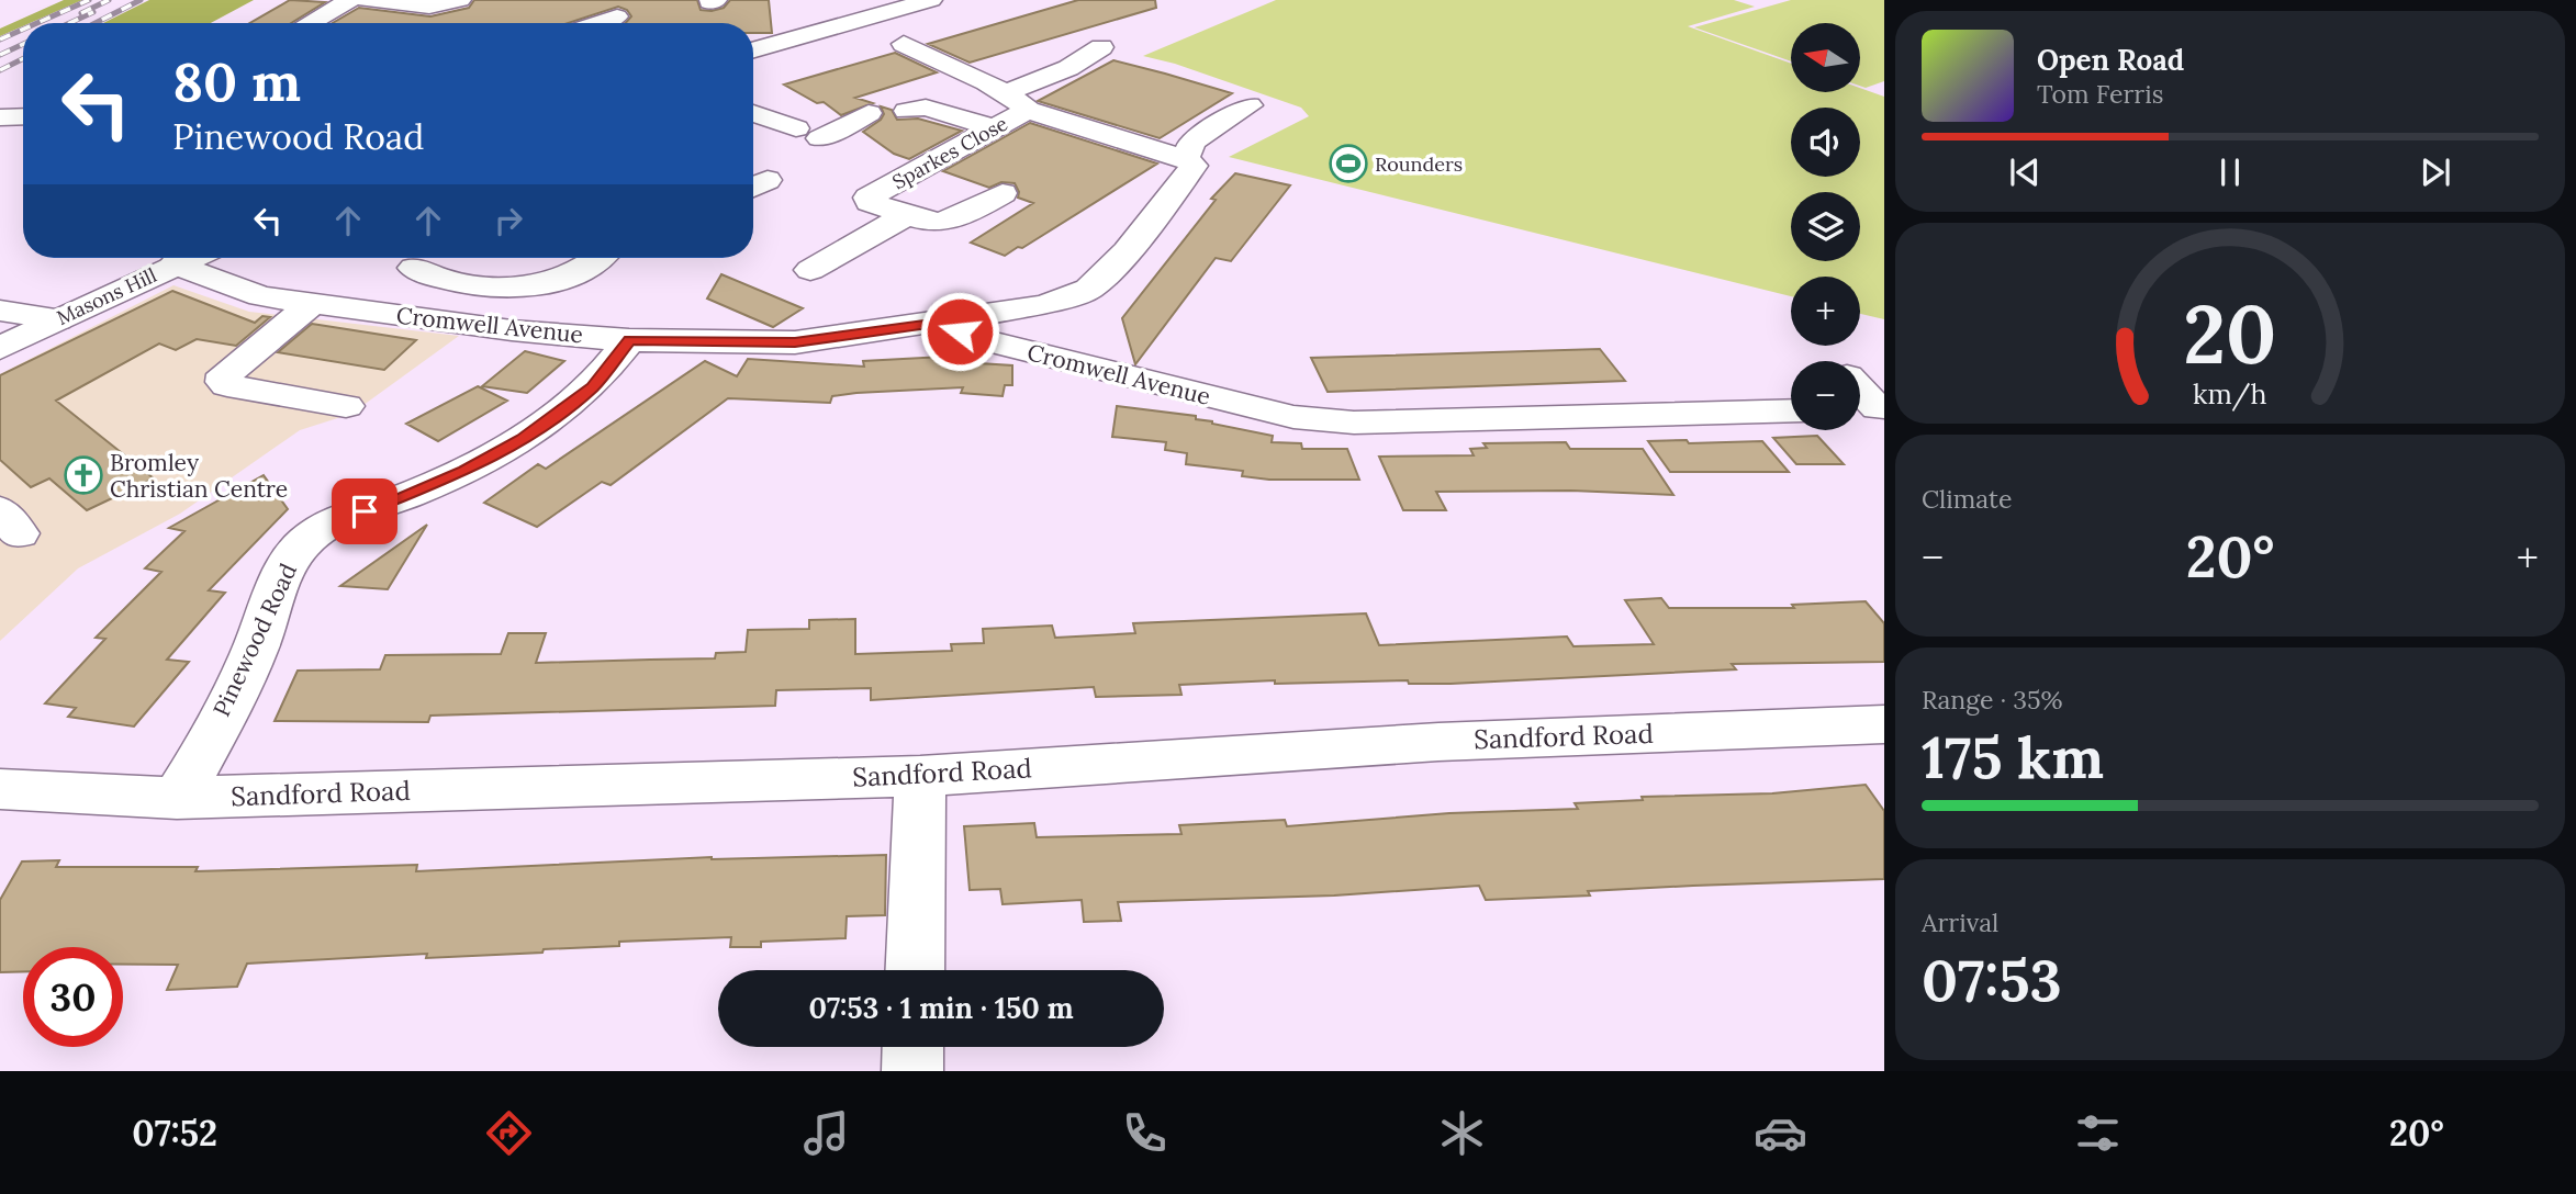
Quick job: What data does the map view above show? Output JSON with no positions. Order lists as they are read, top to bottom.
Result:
{
  "streets": {
    "street": [
      "Sparkes Close",
      "Masons Hill",
      "Cromwell Avenue",
      "Pinewood Road",
      "Sandford Road"
    ]
  },
  "crossings": [
    ["Masons Hill", "Cromwell Avenue"],
    ["Cromwell Avenue", "Pinewood Road"],
    ["Pinewood Road", "Sandford Road"]
  ],
  "places": {
    "sports": ["Rounders"],
    "church": ["Bromley Christian Centre"]
  },
  "north": "left",
  "page": {
    "map_buttons": ["+", "−"],
    "turn": ["80 m", "Pinewood Road"],
    "song": ["Open Road", "Tom Ferris"],
    "tile": [
      "Climate",
      ["Range · 35%", "175 km"],
      ["Arrival", "07:53"]
    ],
    "heat": ["−", "20°", "+"],
    "limit": "30",
    "trip": "07:53 · 1 min · 150 m",
    "tabs": ["07:52", "20°"],
    "gauge": ["20", "km/h"]
  }
}
